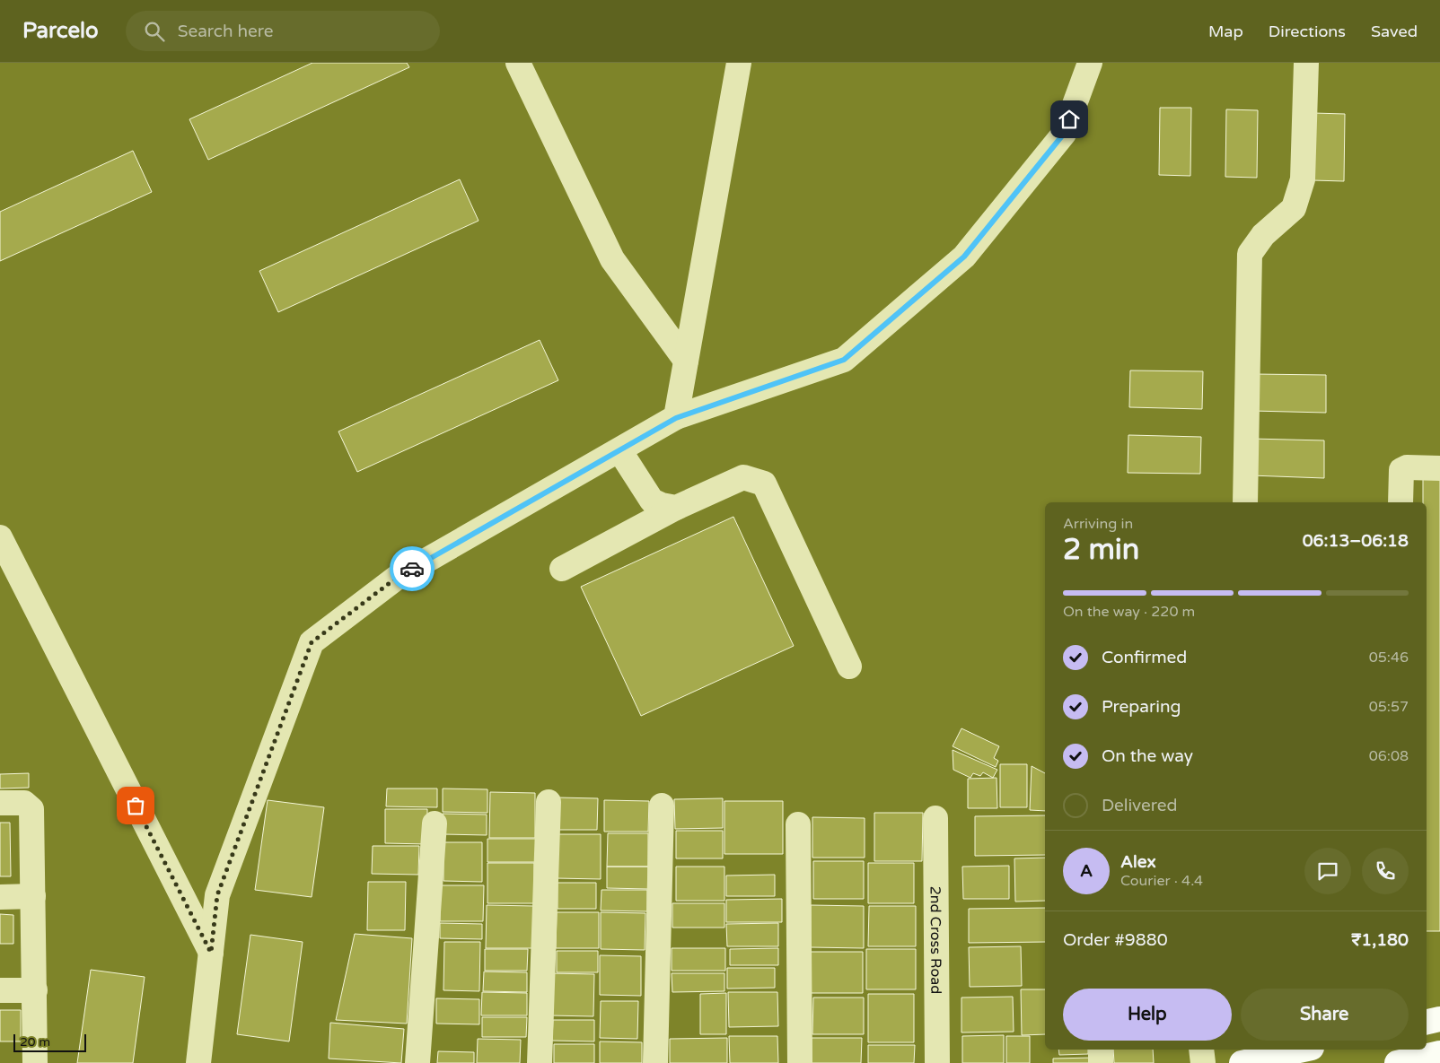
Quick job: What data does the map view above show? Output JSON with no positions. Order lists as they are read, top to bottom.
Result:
{
  "streets": {
    "street": ["2nd Cross Road"]
  },
  "scale_bar": "20 m",
  "page": {
    "header": "Parcelo",
    "search": "Search here",
    "nav": ["Map", "Directions", "Saved"],
    "heading": ["2 min", "Arriving in", "06:13–06:18"],
    "panel": [
      "Alex",
      "Courier · 4.4",
      "Order #9880",
      "₹1,180"
    ],
    "bar": "On the way · 220 m",
    "list": [
      ["Confirmed", "05:46"],
      ["Preparing", "05:57"],
      ["On the way", "06:08"],
      "Delivered"
    ],
    "round": "A",
    "buttons": ["Help", "Share"],
    "scale": "20 m"
  }
}
